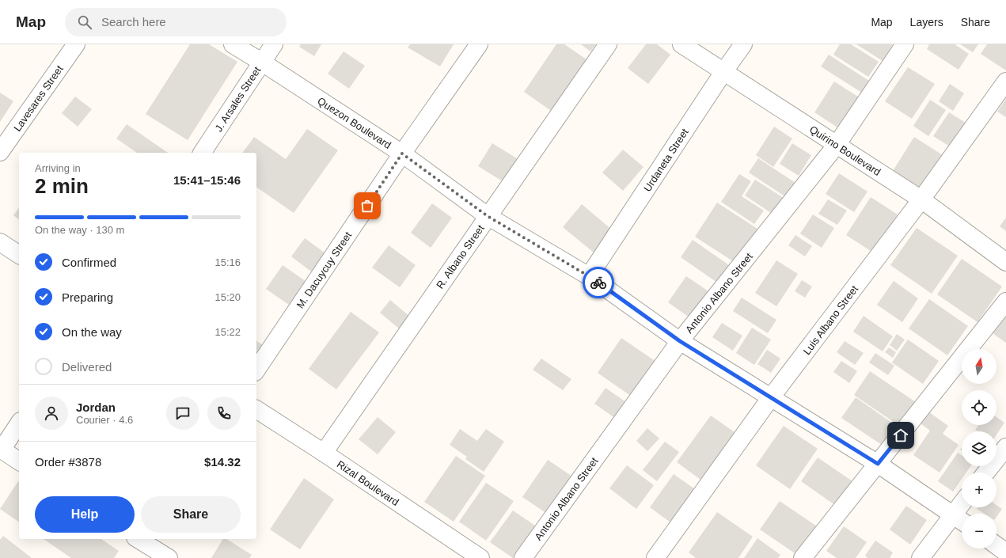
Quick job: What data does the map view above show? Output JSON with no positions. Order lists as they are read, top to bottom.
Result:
{
  "streets": {
    "street": [
      "Lavesares Street",
      "J. Arsales Street",
      "Quezon Boulevard",
      "Quirino Boulevard",
      "Urdaneta Street",
      "R. Albano Street",
      "M. Dacuycuy Street",
      "Antonio Albano Street",
      "Luis Albano Street",
      "Rizal Boulevard"
    ]
  },
  "crossings": [
    ["J. Arsales Street", "Quezon Boulevard"],
    ["Quezon Boulevard", "Urdaneta Street"],
    ["Quezon Boulevard", "R. Albano Street"],
    ["Quezon Boulevard", "M. Dacuycuy Street"],
    ["Quezon Boulevard", "Antonio Albano Street"],
    ["Quezon Boulevard", "Luis Albano Street"],
    ["Quirino Boulevard", "Urdaneta Street"],
    ["Quirino Boulevard", "Antonio Albano Street"],
    ["Quirino Boulevard", "Luis Albano Street"],
    ["R. Albano Street", "Rizal Boulevard"]
  ],
  "north": "top",
  "page": {
    "header": "Map",
    "search": "Search here",
    "nav": ["Map", "Layers", "Share"],
    "heading": ["2 min", "Arriving in", "15:41–15:46"],
    "panel": [
      "Jordan",
      "Courier · 4.6",
      "Order #3878",
      "$14.32"
    ],
    "bar": "On the way · 130 m",
    "list": [
      ["Confirmed", "15:16"],
      ["Preparing", "15:20"],
      ["On the way", "15:22"],
      "Delivered"
    ],
    "map_buttons": ["+", "−"],
    "buttons": ["Help", "Share"]
  }
}
